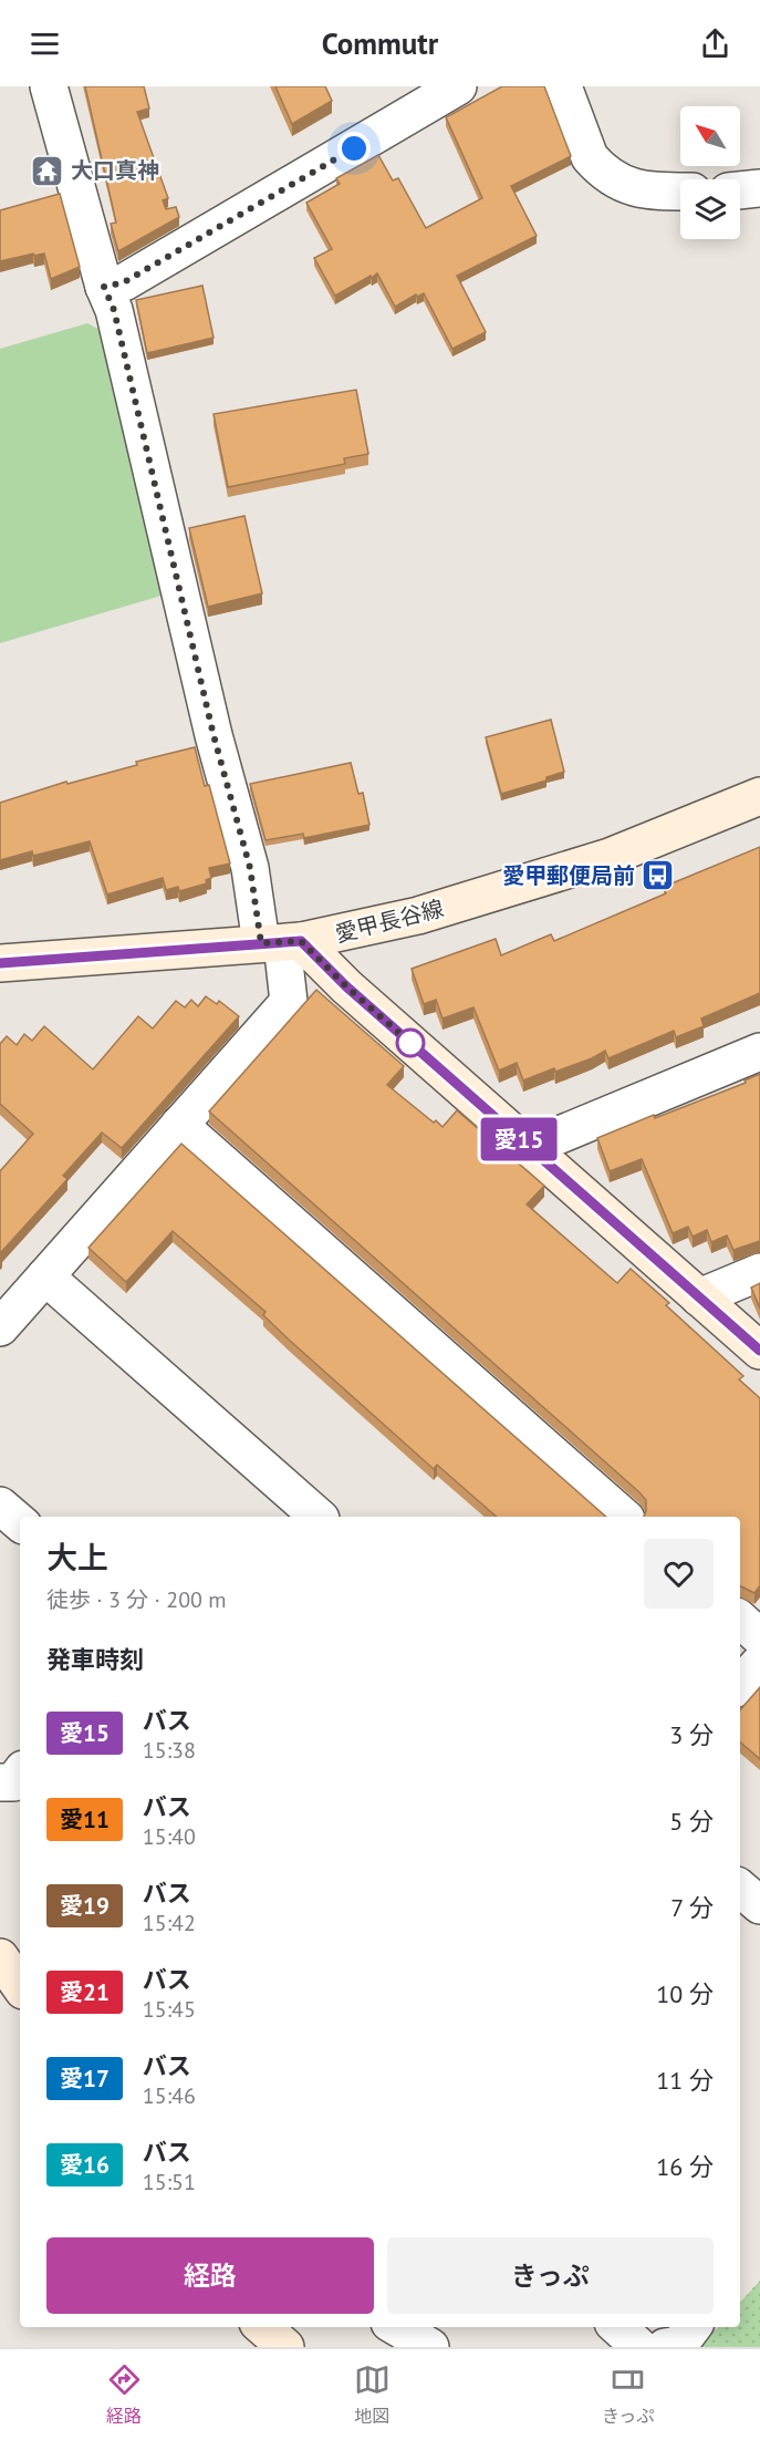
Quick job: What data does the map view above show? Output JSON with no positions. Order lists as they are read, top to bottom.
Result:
{
  "streets": {
    "street": ["愛甲長谷線"]
  },
  "places": {
    "temple": ["大口真神"],
    "bus stop": ["愛甲郵便局前"]
  },
  "lines": ["bus line 愛15"],
  "north": "top left",
  "page": {
    "header": "Commutr",
    "on_map": "愛15",
    "heading": [
      ["大上", "徒歩 · 3 分 · 200 m"],
      "発車時刻"
    ],
    "list": [
      {
        "mark": "愛15",
        "name": "バス",
        "note": "15:38",
        "value": "3 分"
      },
      {
        "mark": "愛11",
        "name": "バス",
        "note": "15:40",
        "value": "5 分"
      },
      {
        "mark": "愛19",
        "name": "バス",
        "note": "15:42",
        "value": "7 分"
      },
      {
        "mark": "愛21",
        "name": "バス",
        "note": "15:45",
        "value": "10 分"
      },
      {
        "mark": "愛17",
        "name": "バス",
        "note": "15:46",
        "value": "11 分"
      },
      {
        "mark": "愛16",
        "name": "バス",
        "note": "15:51",
        "value": "16 分"
      }
    ],
    "buttons": ["経路", "きっぷ"],
    "tabs": ["経路", "地図", "きっぷ"]
  }
}
